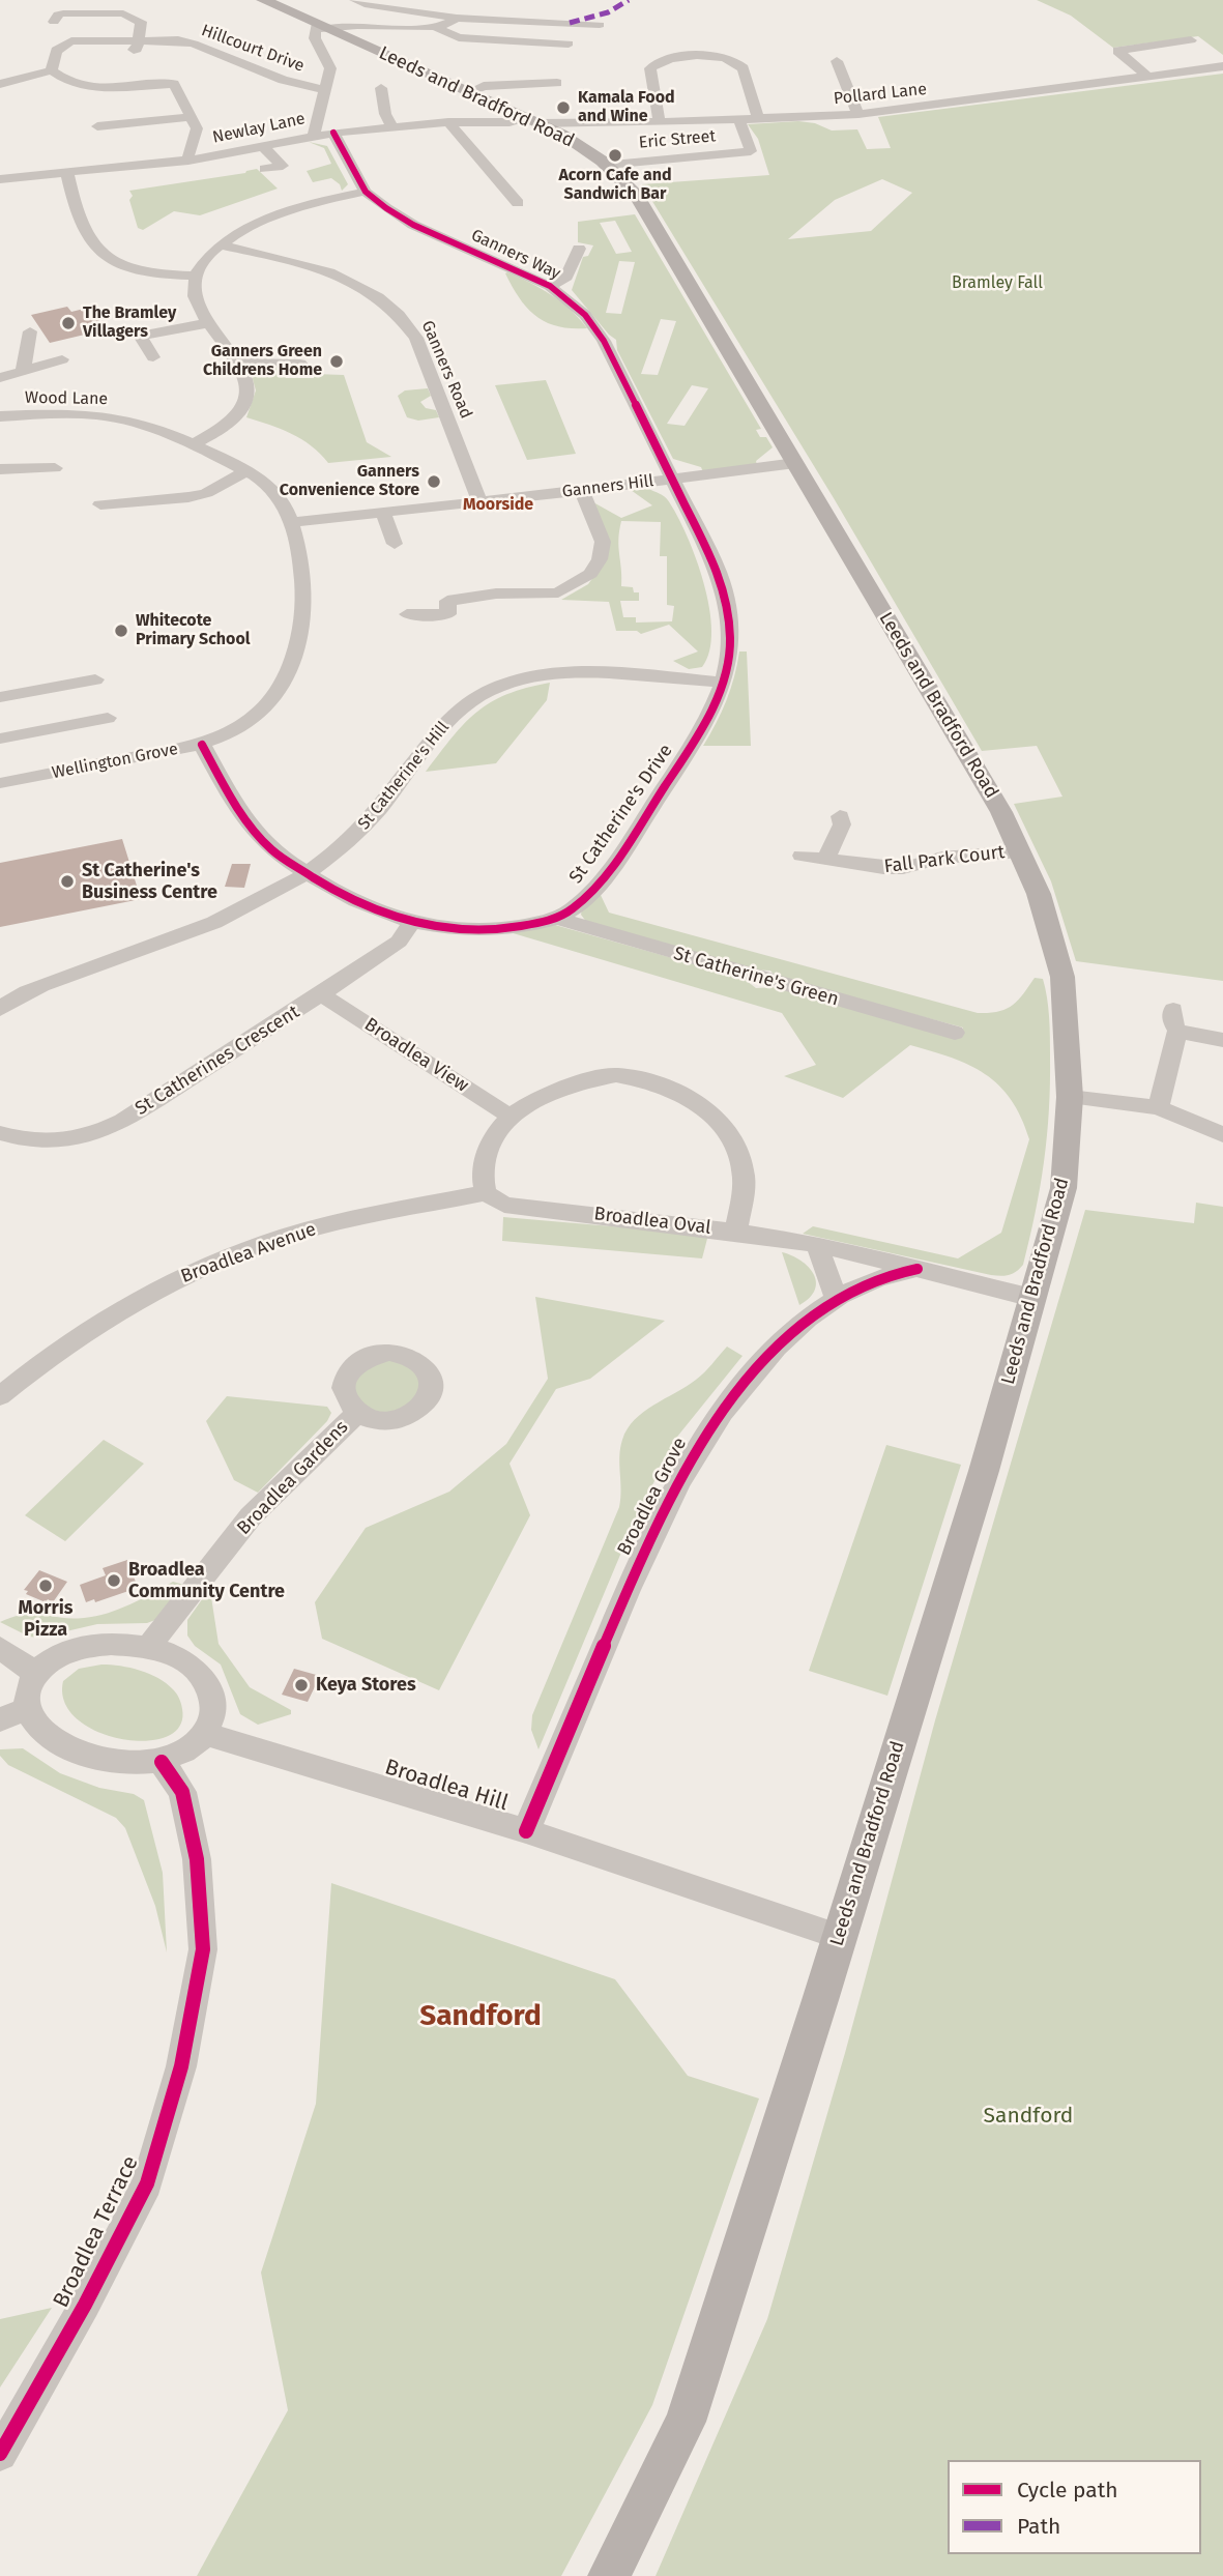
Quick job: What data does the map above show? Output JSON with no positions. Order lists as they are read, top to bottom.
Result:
{
  "streets": {
    "main road": ["Leeds and Bradford Road"],
    "street": [
      "Hillcourt Drive",
      "Pollard Lane",
      "Newlay Lane",
      "Eric Street",
      "Ganners Way",
      "Ganners Road",
      "Wood Lane",
      "Ganners Hill",
      "Wellington Grove",
      "St Catherine's Hill",
      "St Catherine's Drive",
      "Fall Park Court",
      "St Catherine's Green",
      "Broadlea View",
      "St Catherines Crescent",
      "Broadlea Oval",
      "Broadlea Avenue",
      "Broadlea Gardens",
      "Broadlea Grove",
      "Broadlea Hill",
      "Broadlea Terrace"
    ]
  },
  "crossings": [
    ["Pollard Lane", "Leeds and Bradford Road"],
    ["Pollard Lane", "Newlay Lane"],
    ["Pollard Lane", "Eric Street"],
    ["Leeds and Bradford Road", "Newlay Lane"],
    ["Leeds and Bradford Road", "Eric Street"],
    ["Leeds and Bradford Road", "Ganners Hill"],
    ["Leeds and Bradford Road", "Fall Park Court"],
    ["Leeds and Bradford Road", "Broadlea Grove"],
    ["Leeds and Bradford Road", "Broadlea Hill"],
    ["Newlay Lane", "Ganners Way"],
    ["Ganners Way", "Ganners Hill"],
    ["Ganners Way", "St Catherine's Drive"],
    ["Ganners Road", "Ganners Hill"],
    ["Wood Lane", "Wellington Grove"],
    ["Ganners Hill", "Wellington Grove"],
    ["Ganners Hill", "St Catherine's Drive"],
    ["Wellington Grove", "St Catherine's Drive"],
    ["St Catherine's Hill", "St Catherine's Drive"],
    ["St Catherine's Drive", "St Catherine's Green"],
    ["St Catherine's Drive", "St Catherines Crescent"],
    ["Broadlea View", "St Catherines Crescent"],
    ["Broadlea View", "Broadlea Oval"],
    ["Broadlea Oval", "Broadlea Avenue"],
    ["Broadlea Oval", "Broadlea Grove"],
    ["Broadlea Gardens", "Broadlea Hill"],
    ["Broadlea Gardens", "Broadlea Terrace"],
    ["Broadlea Grove", "Broadlea Hill"],
    ["Broadlea Hill", "Broadlea Terrace"]
  ],
  "districts": ["Moorside", "Sandford"],
  "parks": ["Bramley Fall", "Sandford"],
  "places": [
    "Kamala Food and Wine",
    "Acorn Cafe and Sandwich Bar",
    "The Bramley Villagers",
    "Ganners Green Childrens Home",
    "Ganners Convenience Store",
    "Whitecote Primary School",
    "St Catherine's Business Centre",
    "Broadlea Community Centre",
    "Morris Pizza",
    "Keya Stores"
  ],
  "legend": ["Cycle path", "Path"]
}
